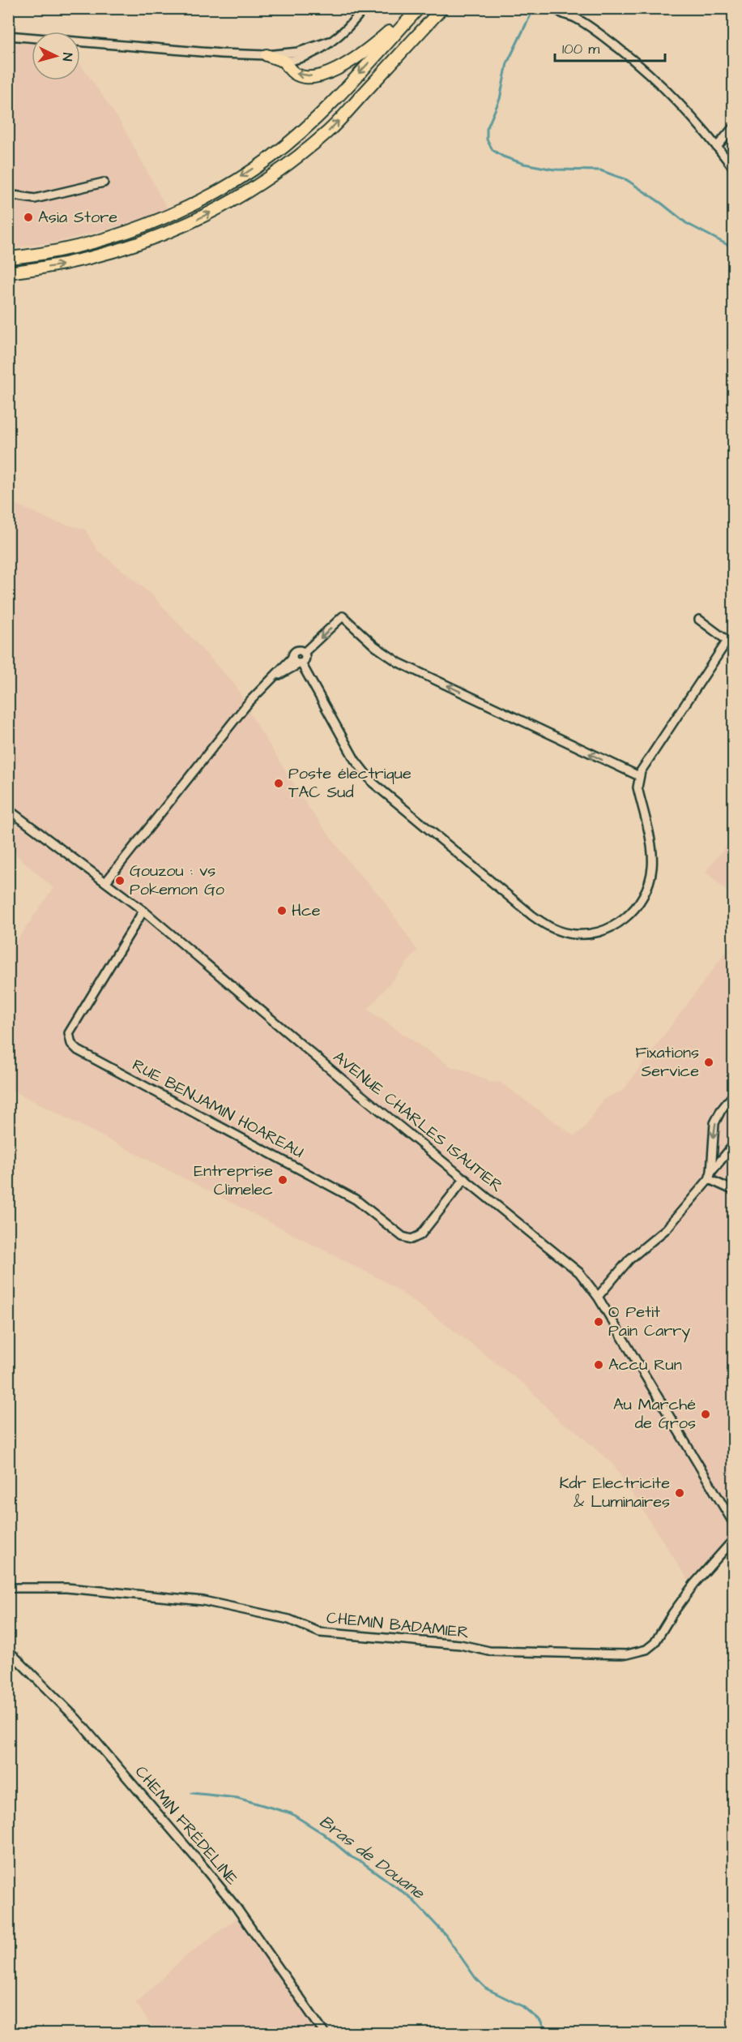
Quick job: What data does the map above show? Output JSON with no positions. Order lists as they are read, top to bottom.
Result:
{
  "streets": {
    "street": [
      "RUE BENJAMIN HOAREAU",
      "AVENUE CHARLES ISAUTIER",
      "CHEMIN BADAMIER",
      "CHEMIN FRÉDELINE"
    ]
  },
  "crossings": [
    ["RUE BENJAMIN HOAREAU", "AVENUE CHARLES ISAUTIER"]
  ],
  "water": ["Bras de Douane"],
  "places": [
    "Asia Store",
    "Poste électrique TAC Sud",
    "Gouzou : vs Pokemon Go",
    "Hce",
    "Fixations Service",
    "Entreprise Climelec",
    "O Petit Pain Carry",
    "Accu Run",
    "Au Marché de Gros",
    "Kdr Electricite & Luminaires"
  ],
  "scale_bar": "100 m",
  "north": "right"
}
